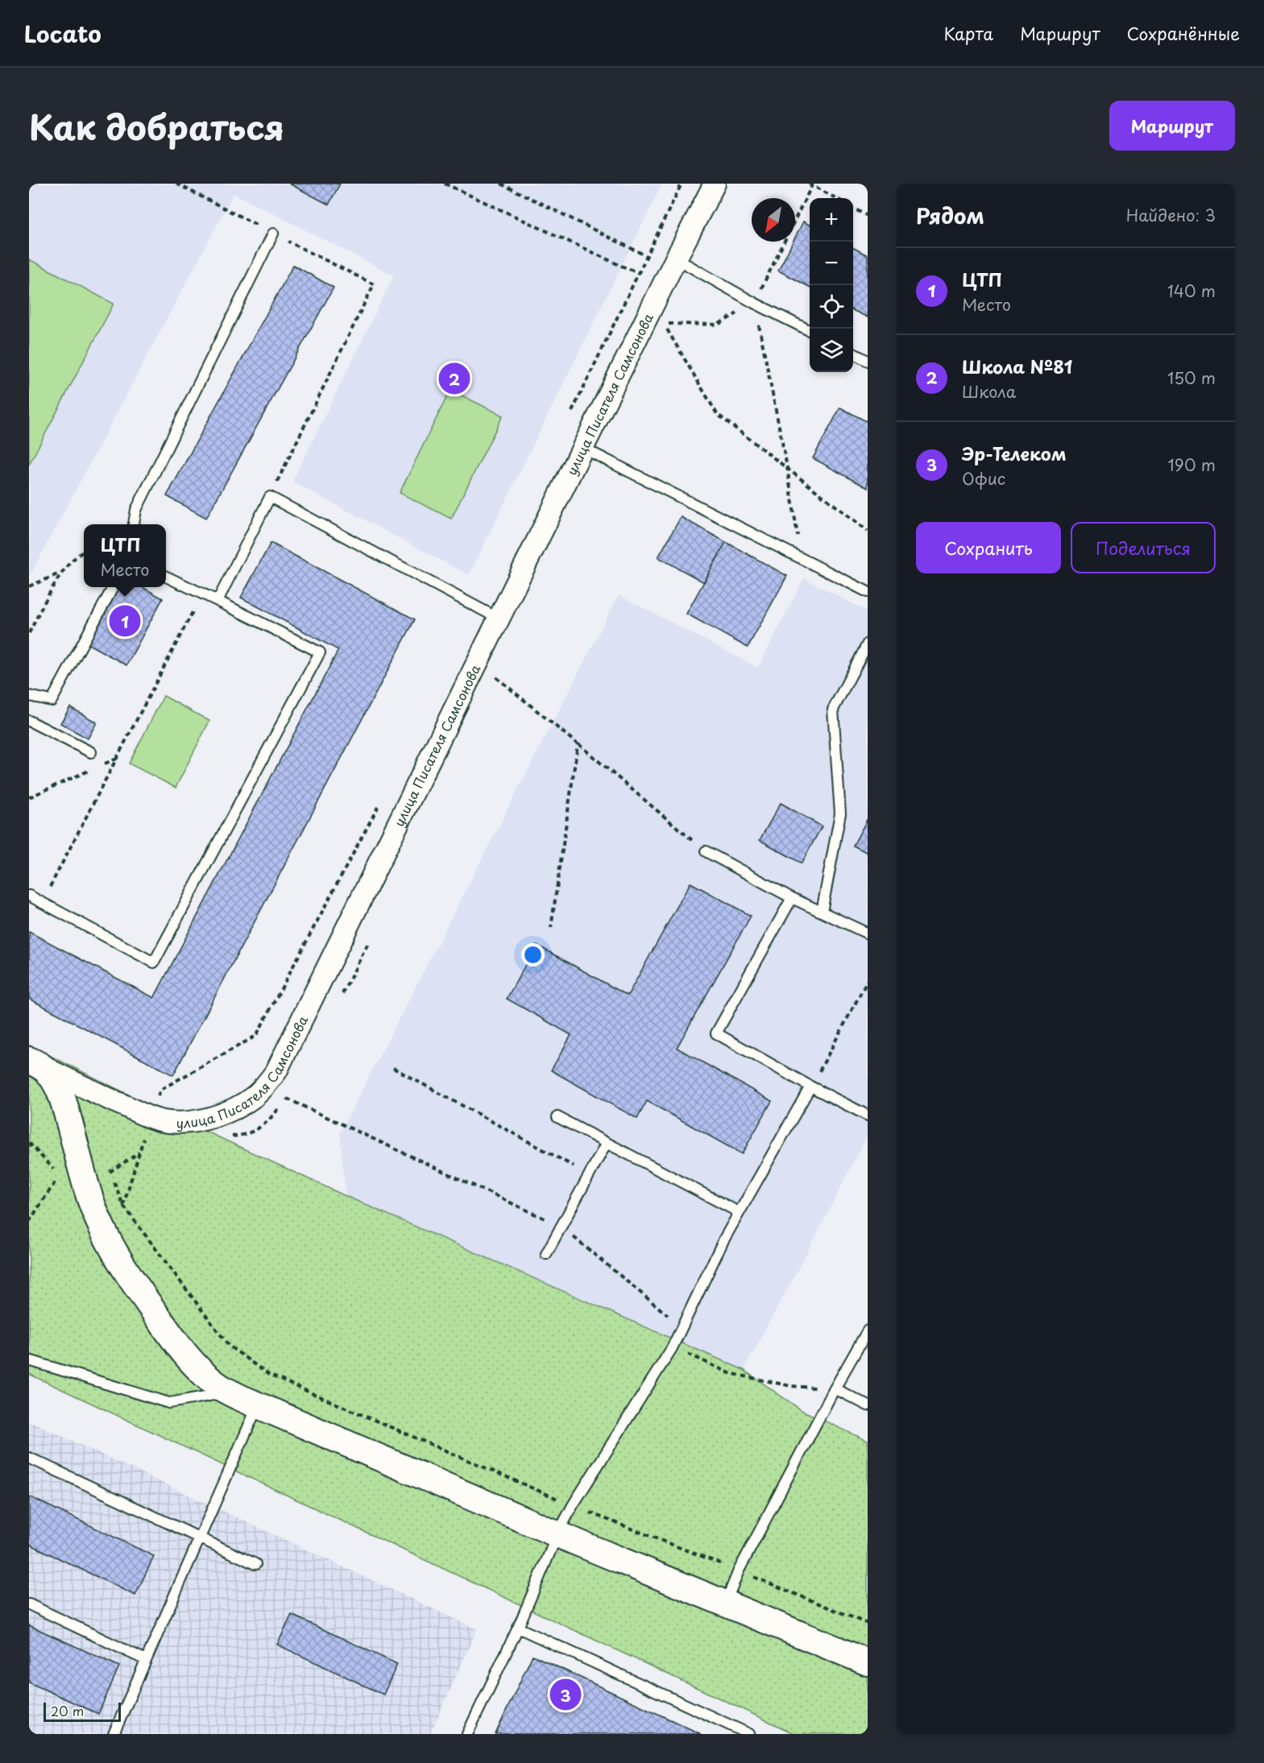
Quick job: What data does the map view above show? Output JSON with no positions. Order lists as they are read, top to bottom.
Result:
{
  "streets": {
    "street": ["улица Писателя Самсонова"]
  },
  "scale_bar": "20 m",
  "north": "bottom left",
  "page": {
    "header": "Locato",
    "nav": ["Карта", "Маршрут", "Сохранённые"],
    "title": "Как добраться",
    "buttons": [
      "Маршрут",
      ["Сохранить", "Поделиться"]
    ],
    "heading": ["Рядом", "Найдено: 3"],
    "map_buttons": ["+", "−"],
    "list": [
      {
        "mark": "1",
        "name": "ЦТП",
        "note": "Место",
        "value": "140 m"
      },
      {
        "mark": "2",
        "name": "Школа №81",
        "note": "Школа",
        "value": "150 m"
      },
      {
        "mark": "3",
        "name": "Эр-Телеком",
        "note": "Офис",
        "value": "190 m"
      }
    ],
    "pins": ["2", "1", "3"],
    "popup": ["ЦТП", "Место"],
    "scale": "20 m"
  }
}
